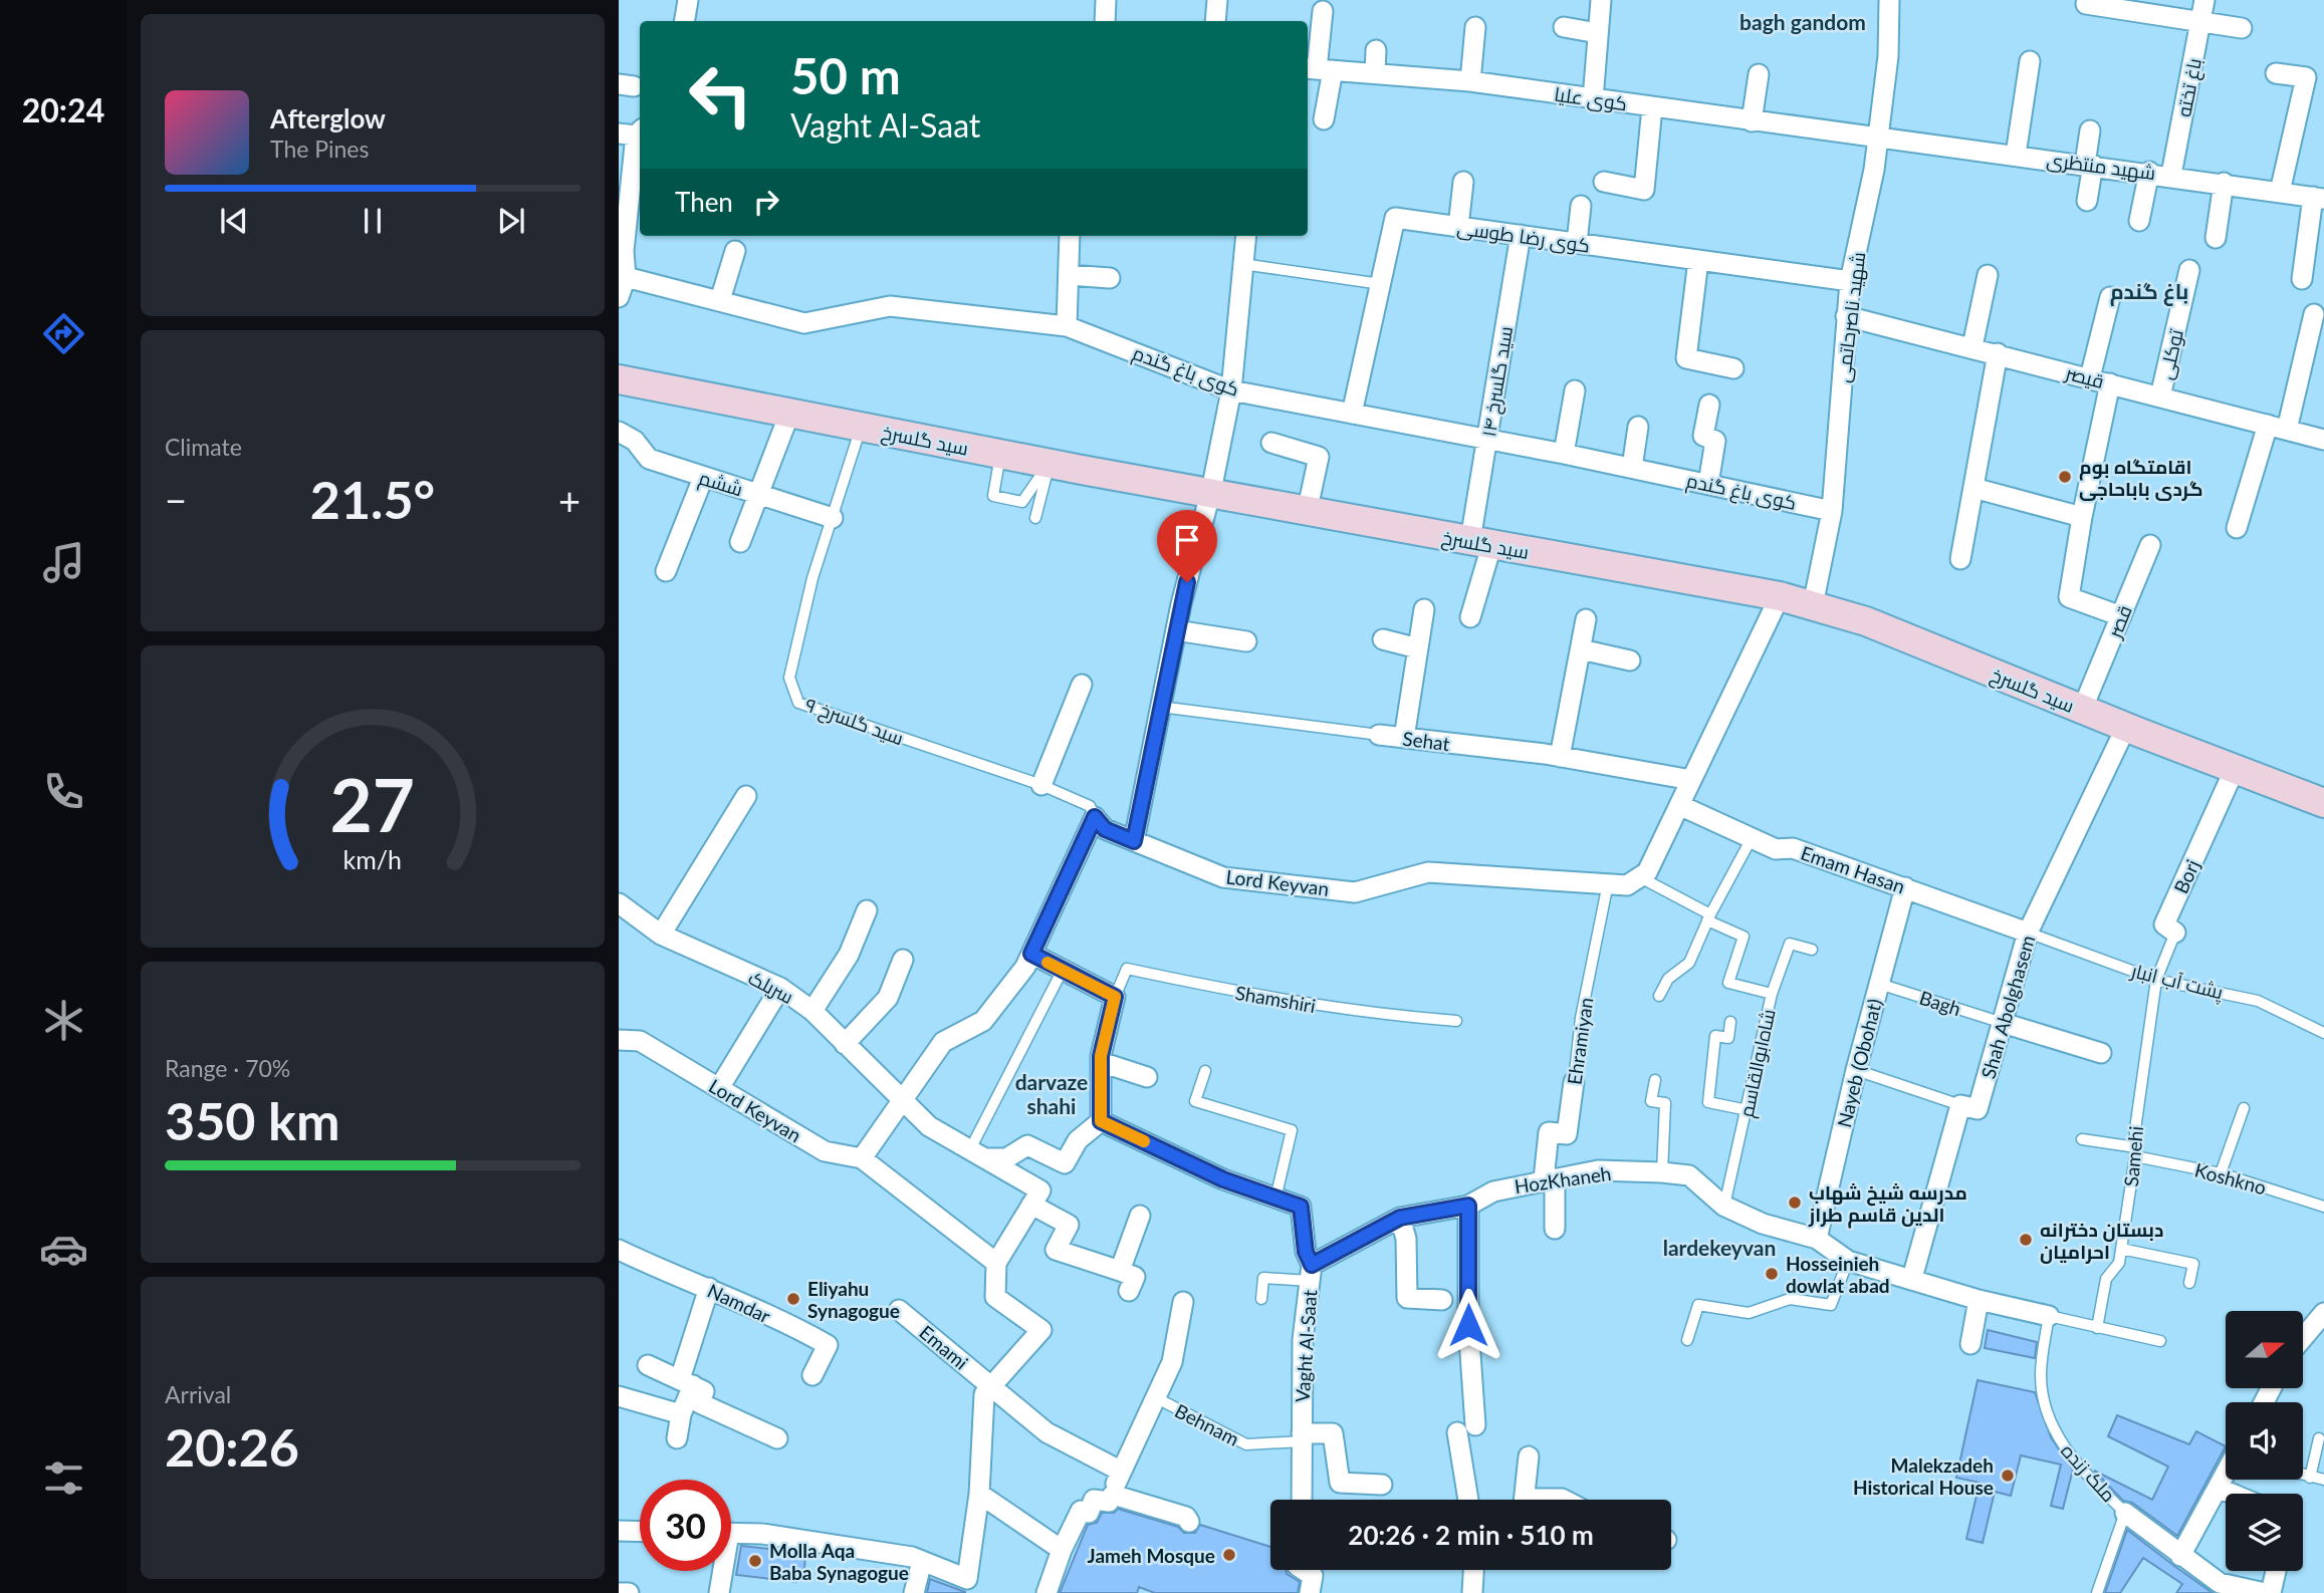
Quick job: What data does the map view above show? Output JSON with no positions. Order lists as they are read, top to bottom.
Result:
{
  "streets": {
    "main road": ["سید گلسرخ"],
    "street": [
      "باغ تخته",
      "کوی علیا",
      "شهید منتظری",
      "کوی رضا طوسی",
      "شهید ناصرحاتمی",
      "توکلی",
      "کوی باغ گندم",
      "قیصر",
      "سید گلسرخ ۱۴",
      "ششم",
      "قصر",
      "Sehat",
      "Emam Hasan",
      "Borj",
      "Lord Keyvan",
      "سریلک",
      "Shah Abolghasem",
      "Ehramiyan",
      "Nayeb (Obohat)",
      "HozKhaneh",
      "Namdar",
      "Vaght Al-Saat",
      "Emami",
      "ملک زنده"
    ],
    "lane": [
      "سید گلسرخ ۹",
      "پشت آب انبار",
      "Shamshiri",
      "Bagh",
      "شاه‌ابوالقاسم",
      "Samehi",
      "Koshkno",
      "Behnam"
    ]
  },
  "crossings": [
    ["باغ تخته", "شهید منتظری"],
    ["کوی علیا", "شهید منتظری"],
    ["کوی علیا", "شهید ناصرحاتمی"],
    ["شهید منتظری", "شهید ناصرحاتمی"],
    ["کوی رضا طوسی", "شهید ناصرحاتمی"],
    ["کوی رضا طوسی", "کوی باغ گندم"],
    ["کوی رضا طوسی", "سید گلسرخ ۱۴"],
    ["شهید ناصرحاتمی", "کوی باغ گندم"],
    ["شهید ناصرحاتمی", "قیصر"],
    ["شهید ناصرحاتمی", "سید گلسرخ"],
    ["توکلی", "قیصر"],
    ["کوی باغ گندم", "سید گلسرخ ۱۴"],
    ["سید گلسرخ ۱۴", "سید گلسرخ"],
    ["سید گلسرخ", "قصر"],
    ["سید گلسرخ", "سید گلسرخ ۹"],
    ["سید گلسرخ", "Borj"],
    ["سید گلسرخ", "Shah Abolghasem"],
    ["ششم", "سید گلسرخ ۹"],
    ["سید گلسرخ ۹", "Lord Keyvan"],
    ["Emam Hasan", "پشت آب انبار"],
    ["Emam Hasan", "Shah Abolghasem"],
    ["Emam Hasan", "Nayeb (Obohat)"],
    ["Borj", "پشت آب انبار"],
    ["Borj", "Samehi"],
    ["Lord Keyvan", "Ehramiyan"],
    ["پشت آب انبار", "Shah Abolghasem"],
    ["پشت آب انبار", "Samehi"],
    ["Bagh", "Shah Abolghasem"],
    ["Bagh", "Nayeb (Obohat)"],
    ["Ehramiyan", "HozKhaneh"],
    ["شاه‌ابوالقاسم", "HozKhaneh"],
    ["Nayeb (Obohat)", "HozKhaneh"],
    ["Samehi", "Koshkno"],
    ["HozKhaneh", "Vaght Al-Saat"],
    ["Vaght Al-Saat", "Behnam"]
  ],
  "districts": [
    "bagh gandom",
    "باغ گندم",
    "darvaze shahi",
    "lardekeyvan"
  ],
  "places": [
    "اقامتگاه بوم گردی باباحاجی",
    "مدرسه شیخ شهاب الدین قاسم طراز",
    "دبستان دخترانه احرامیان",
    "Hosseinieh dowlat abad",
    "Eliyahu Synagogue",
    "Malekzadeh Historical House",
    "Jameh Mosque",
    "Molla Aqa Baba Synagogue"
  ],
  "north": "right",
  "page": {
    "tabs": "20:24",
    "turn": ["50 m", "Vaght Al-Saat"],
    "song": ["Afterglow", "The Pines"],
    "then": "Then",
    "tile": [
      "Climate",
      ["Range · 70%", "350 km"],
      ["Arrival", "20:26"]
    ],
    "heat": ["−", "21.5°", "+"],
    "limit": "30",
    "trip": "20:26 · 2 min · 510 m",
    "gauge": ["27", "km/h"]
  }
}
